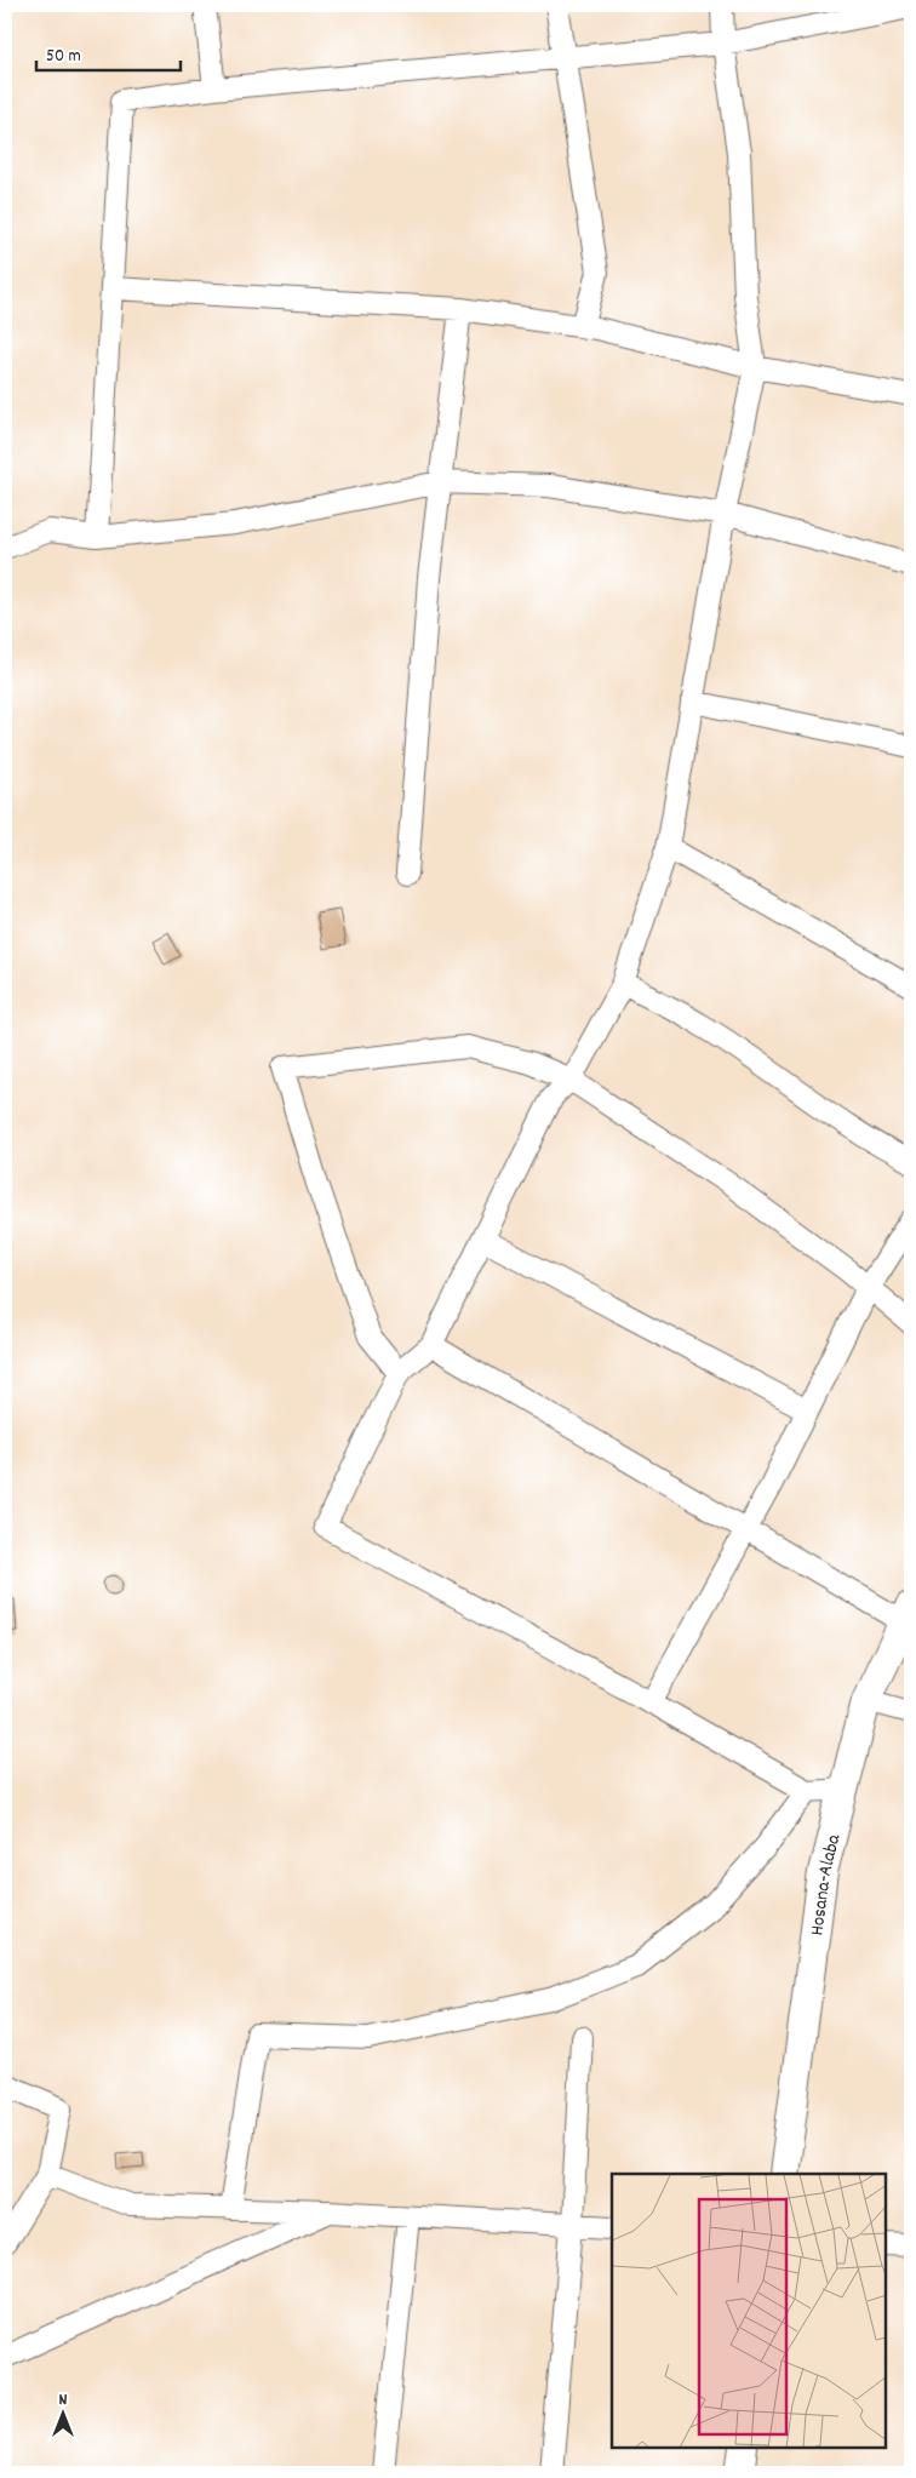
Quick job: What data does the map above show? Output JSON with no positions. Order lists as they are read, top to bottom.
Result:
{
  "streets": {
    "main road": ["Hosana-Alaba"]
  },
  "scale_bar": "50 m",
  "north": "top"
}
